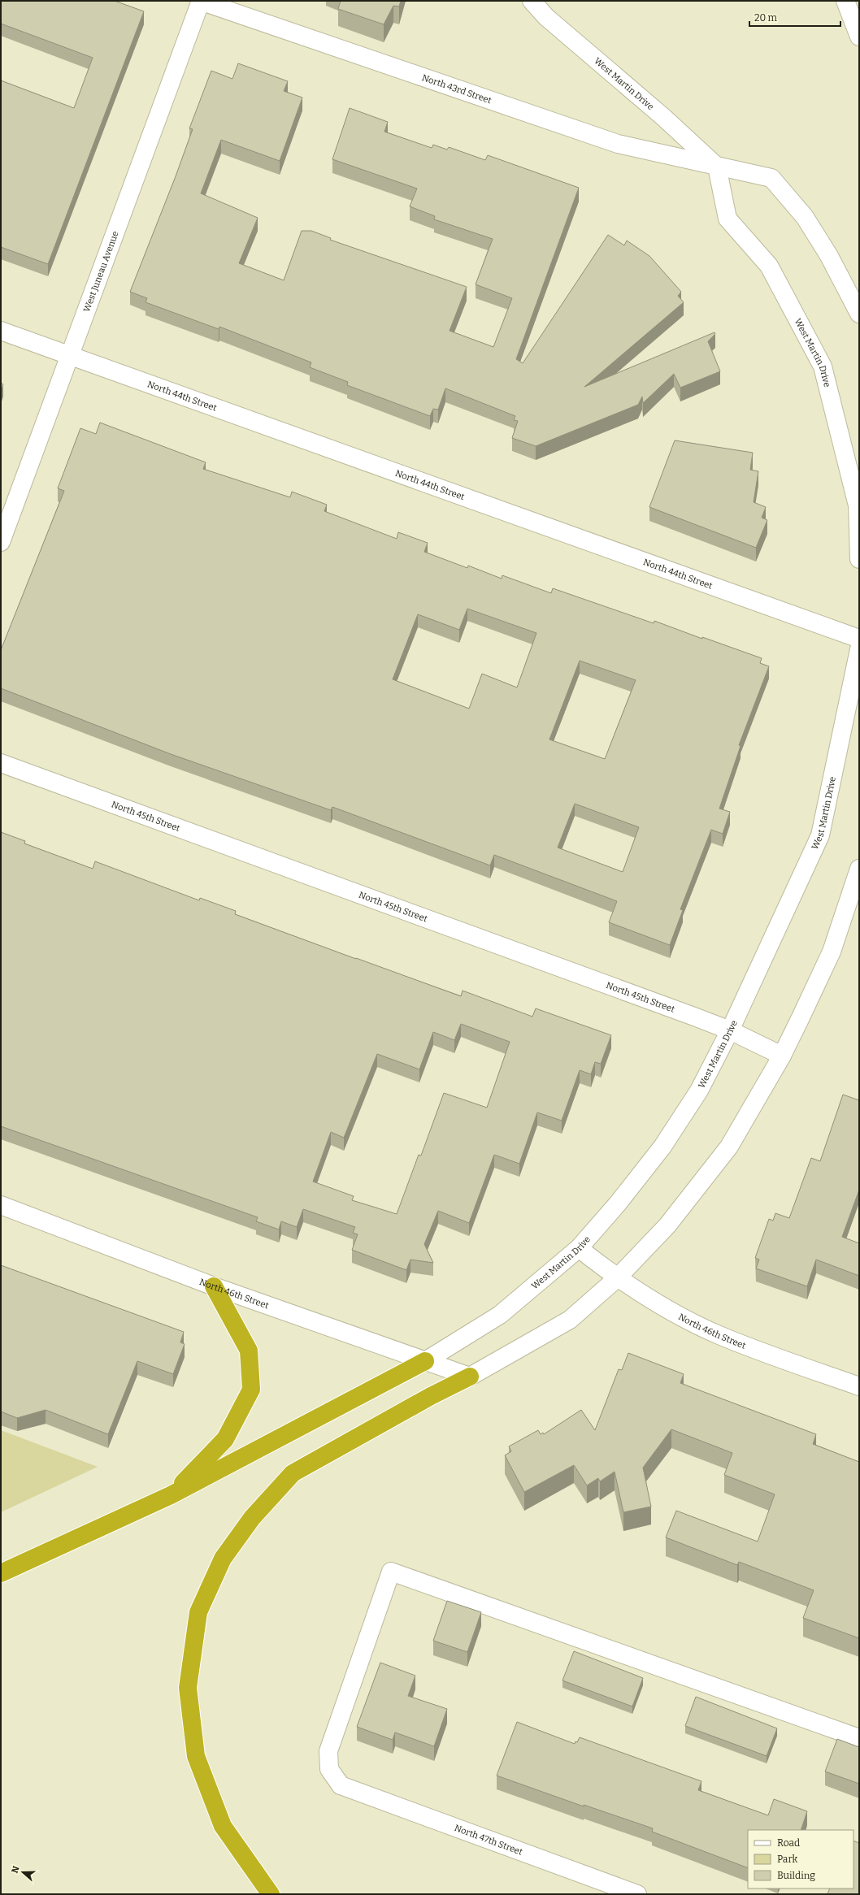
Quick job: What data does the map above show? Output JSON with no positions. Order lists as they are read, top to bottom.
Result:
{
  "streets": {
    "street": [
      "West Martin Drive",
      "North 43rd Street",
      "West Juneau Avenue",
      "North 44th Street",
      "North 45th Street",
      "North 46th Street",
      "North 47th Street"
    ]
  },
  "crossings": [
    ["West Martin Drive", "North 43rd Street"],
    ["West Martin Drive", "North 45th Street"],
    ["West Martin Drive", "North 46th Street"],
    ["North 43rd Street", "West Juneau Avenue"],
    ["West Juneau Avenue", "North 44th Street"]
  ],
  "legend": ["Road", "Park", "Building"],
  "scale_bar": "20 m",
  "north": "left"
}
